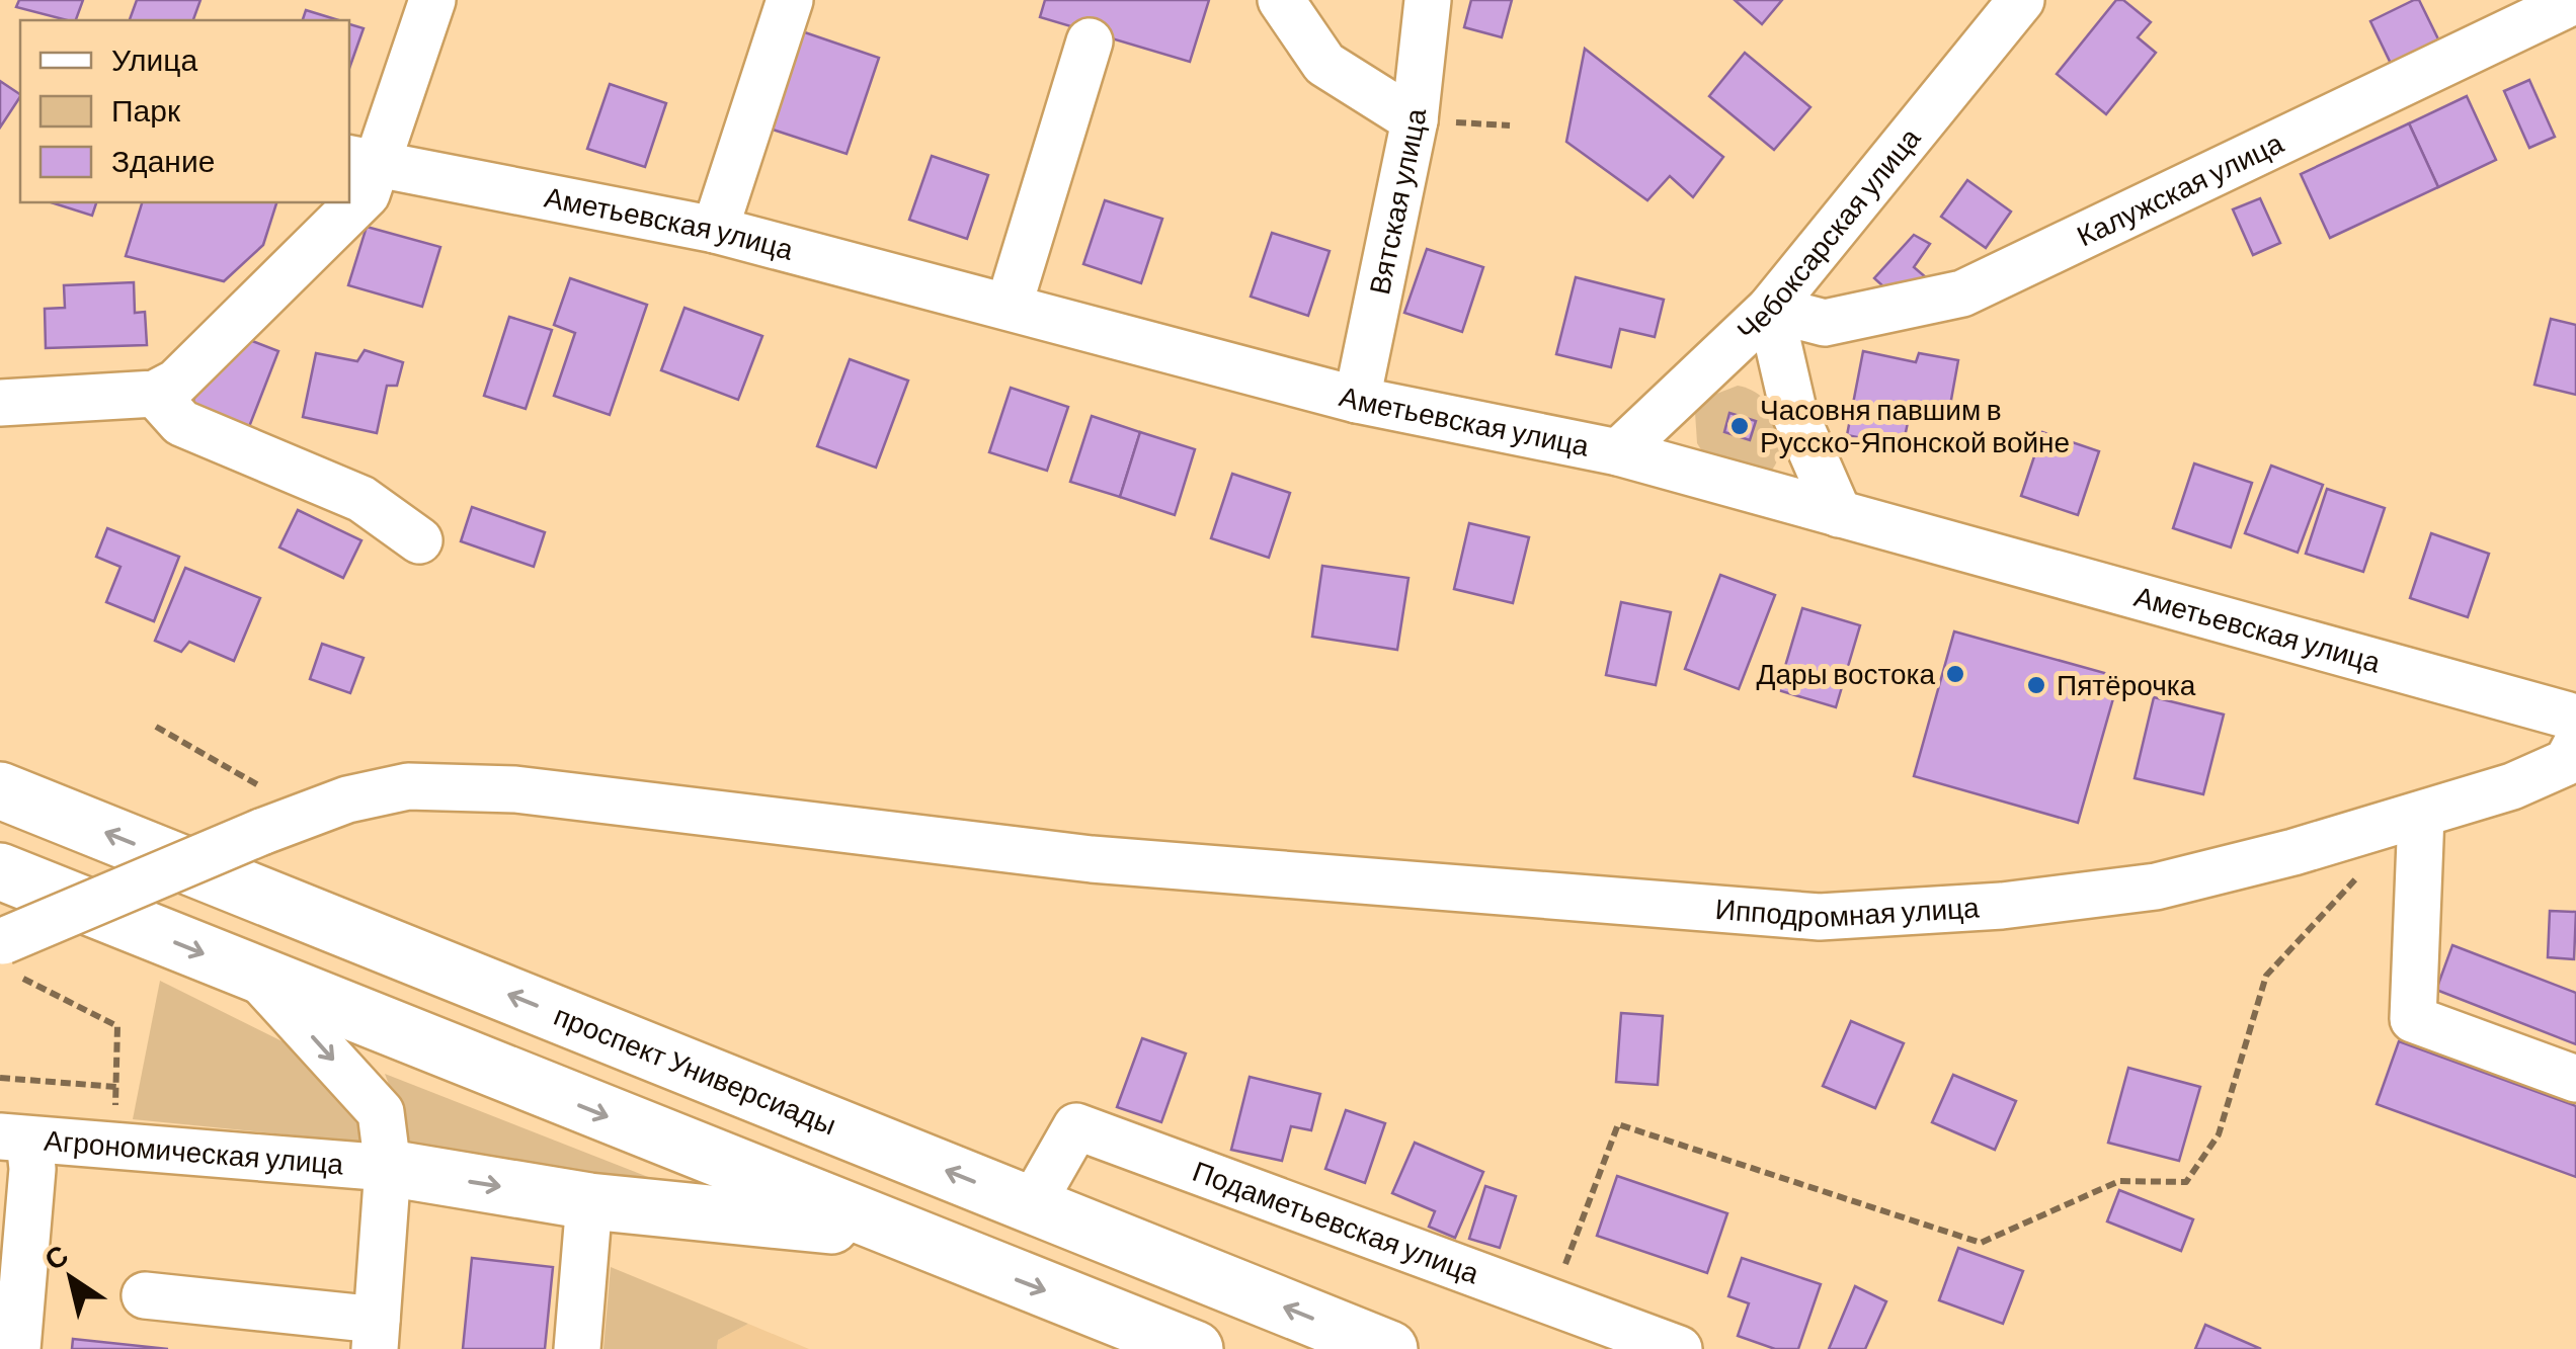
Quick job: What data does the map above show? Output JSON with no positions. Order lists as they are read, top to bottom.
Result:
{
  "streets": {
    "main road": ["проспект Универсиады"],
    "street": [
      "Калужская улица",
      "Вятская улица",
      "Аметьевская улица",
      "Чебоксарская улица",
      "Ипподромная улица",
      "Агрономическая улица",
      "Подаметьевская улица"
    ]
  },
  "crossings": [
    ["Калужская улица", "Чебоксарская улица"],
    ["Вятская улица", "Аметьевская улица"],
    ["Аметьевская улица", "Чебоксарская улица"],
    ["проспект Универсиады", "Подаметьевская улица"]
  ],
  "places": ["Часовня павшим в Русско-Японской войне", "Дары востока", "Пятёрочка"],
  "legend": ["Улица", "Парк", "Здание"],
  "north": "top left"
}
